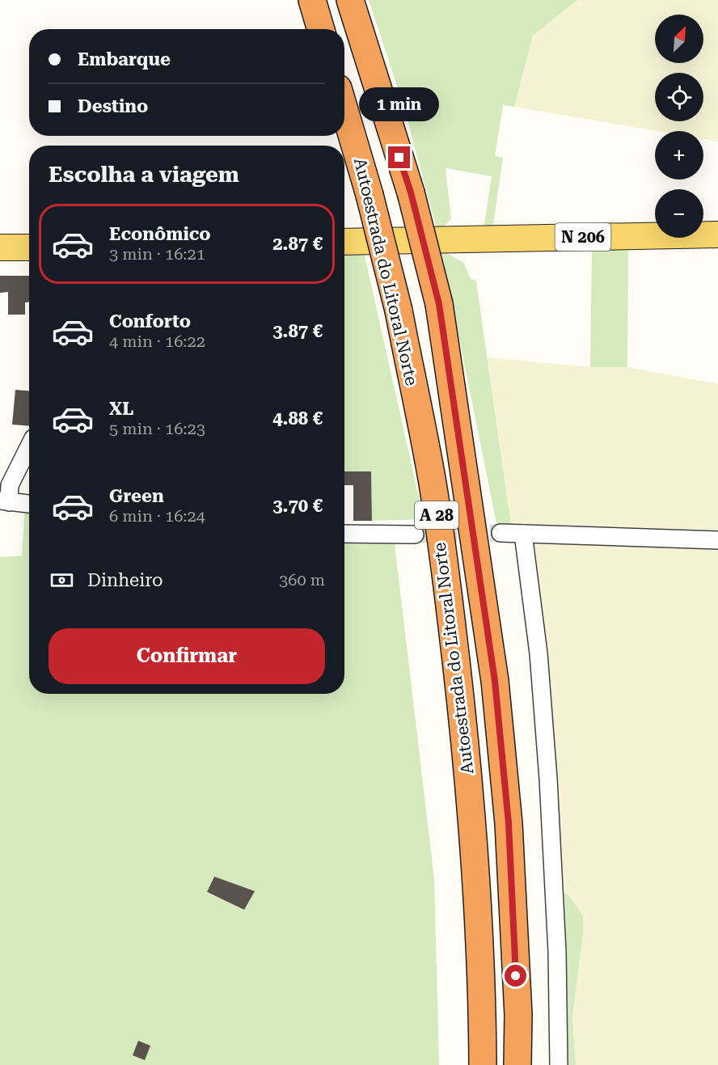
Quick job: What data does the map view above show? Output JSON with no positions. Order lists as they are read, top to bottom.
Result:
{
  "streets": {
    "highway": ["Autoestrada do Litoral Norte", "A 28"],
    "main road": ["N 206"]
  },
  "north": "top right",
  "page": {
    "map_buttons": ["+", "−"],
    "banner": ["Embarque", "Destino"],
    "bubble": "1 min",
    "heading": "Escolha a viagem",
    "list": [
      {
        "name": "Econômico",
        "note": "3 min · 16:21",
        "value": "2.87 €"
      },
      {
        "name": "Conforto",
        "note": "4 min · 16:22",
        "value": "3.87 €"
      },
      {
        "name": "XL",
        "note": "5 min · 16:23",
        "value": "4.88 €"
      },
      {
        "name": "Green",
        "note": "6 min · 16:24",
        "value": "3.70 €"
      }
    ],
    "pay": ["Dinheiro", "360 m"],
    "buttons": "Confirmar"
  }
}
